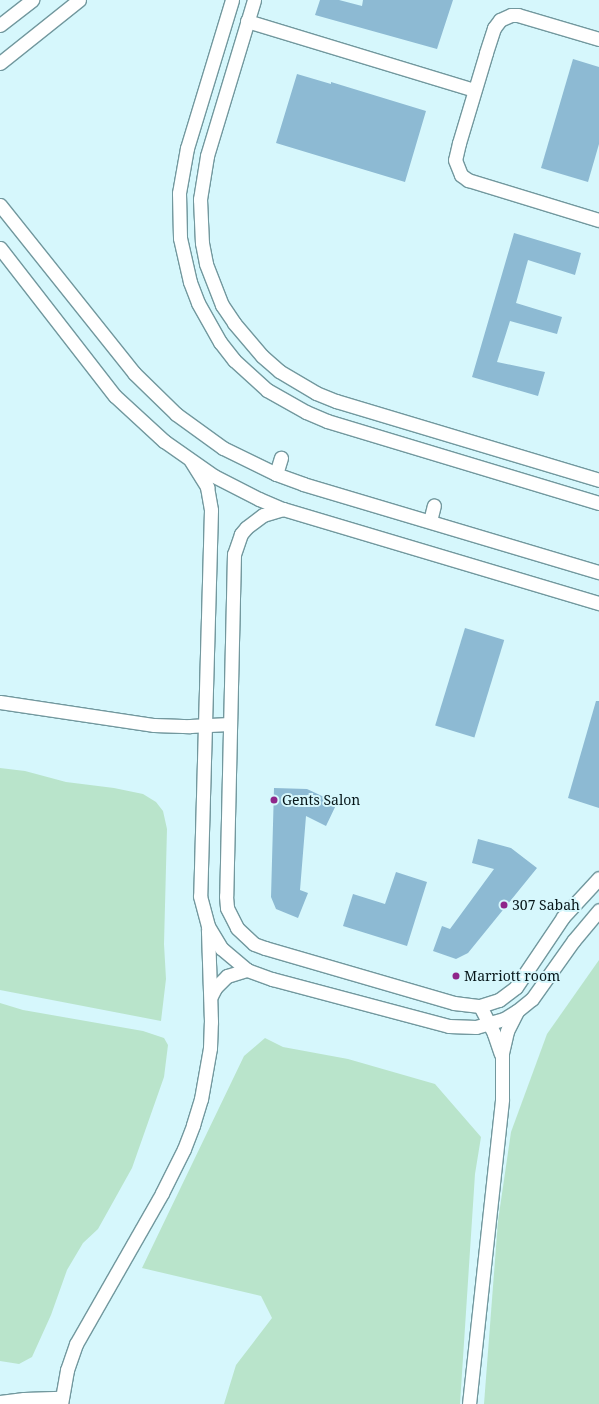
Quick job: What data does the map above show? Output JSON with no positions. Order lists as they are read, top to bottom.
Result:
{
  "places": ["Gents Salon", "307 Sabah", "Marriott room"]
}
